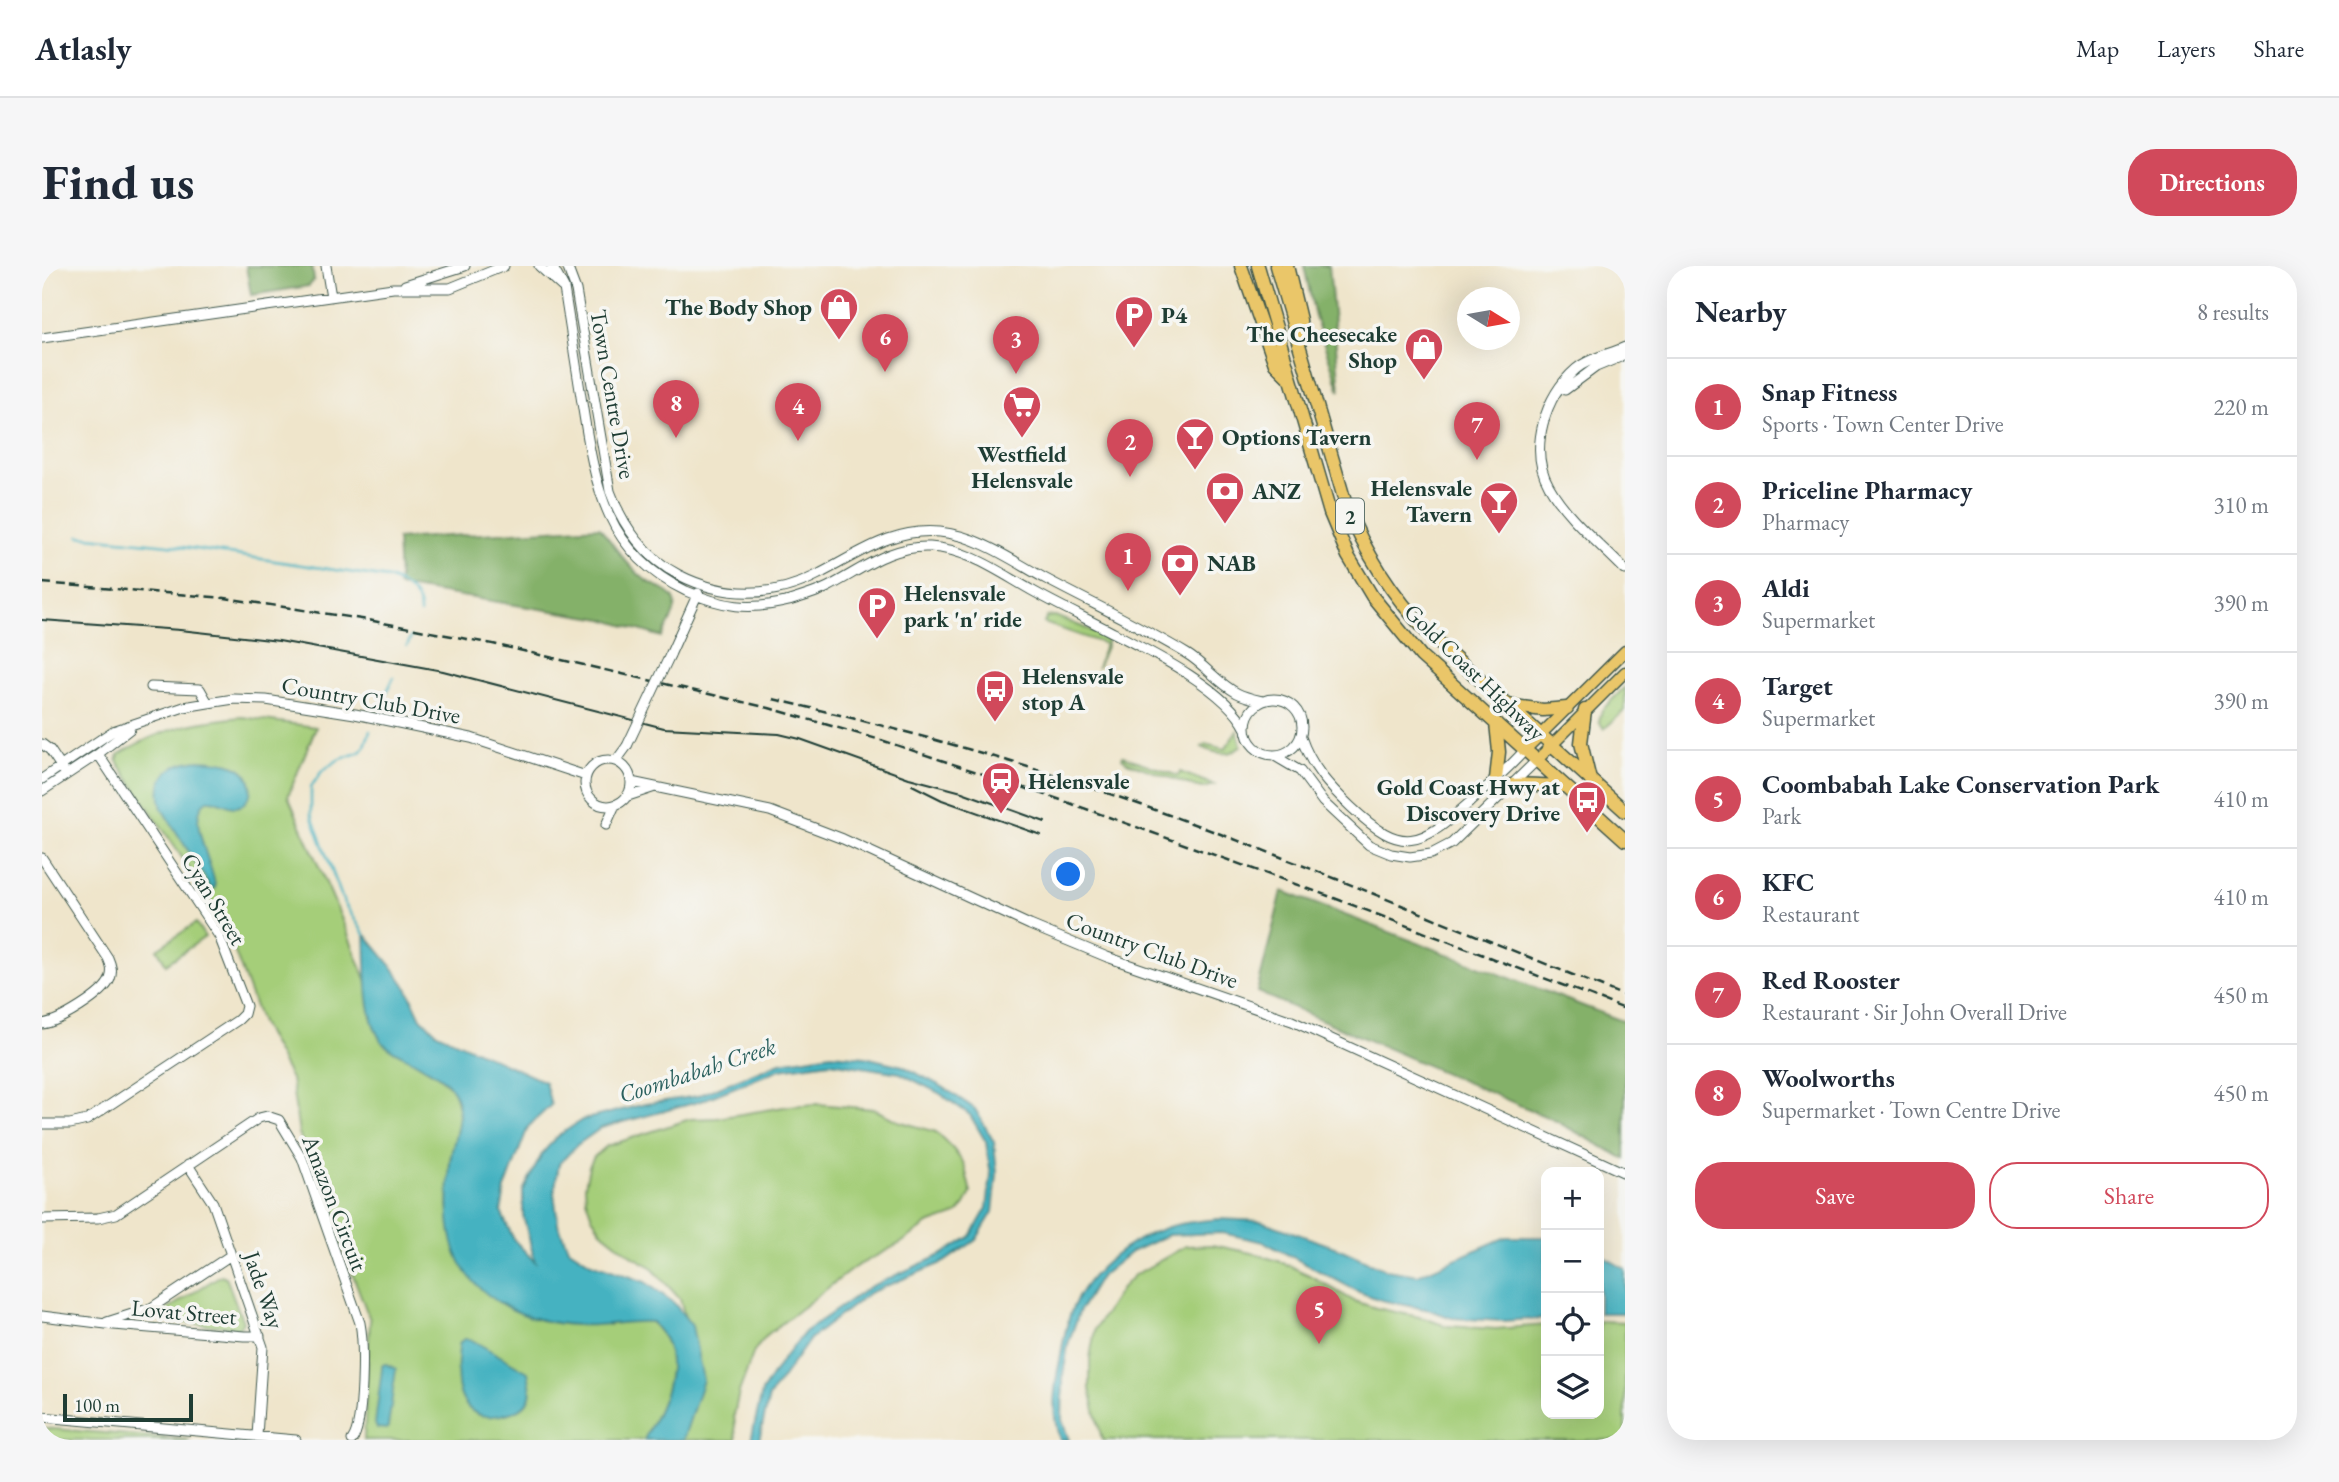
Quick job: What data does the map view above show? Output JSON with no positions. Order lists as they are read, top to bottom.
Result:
{
  "streets": {
    "highway": ["2", "Gold Coast Highway"],
    "street": [
      "Town Centre Drive",
      "Country Club Drive",
      "Cyan Street",
      "Amazon Circuit",
      "Jade Way",
      "Lovat Street"
    ]
  },
  "crossings": [
    ["Amazon Circuit", "Jade Way"],
    ["Jade Way", "Lovat Street"]
  ],
  "water": ["Coombabah Creek"],
  "places": {
    "shop": ["The Body Shop", "The Cheesecake Shop"],
    "parking": ["P4", "Helensvale park 'n' ride"],
    "supermarket": ["Westfield Helensvale"],
    "bar": ["Options Tavern", "Helensvale Tavern"],
    "bank": ["ANZ", "NAB"],
    "bus stop": ["Helensvale stop A", "Gold Coast Hwy at Discovery Drive"],
    "station": ["Helensvale"]
  },
  "scale_bar": "100 m",
  "north": "right",
  "page": {
    "header": "Atlasly",
    "nav": ["Map", "Layers", "Share"],
    "buttons": [
      "Directions",
      ["Save", "Share"]
    ],
    "title": "Find us",
    "heading": ["Nearby", "8 results"],
    "pins": [
      "6",
      "3",
      "8",
      "4",
      "7",
      "2",
      "1",
      "5"
    ],
    "list": [
      {
        "mark": "1",
        "name": "Snap Fitness",
        "note": "Sports · Town Center Drive",
        "value": "220 m"
      },
      {
        "mark": "2",
        "name": "Priceline Pharmacy",
        "note": "Pharmacy",
        "value": "310 m"
      },
      {
        "mark": "3",
        "name": "Aldi",
        "note": "Supermarket",
        "value": "390 m"
      },
      {
        "mark": "4",
        "name": "Target",
        "note": "Supermarket",
        "value": "390 m"
      },
      {
        "mark": "5",
        "name": "Coombabah Lake Conservation Park",
        "note": "Park",
        "value": "410 m"
      },
      {
        "mark": "6",
        "name": "KFC",
        "note": "Restaurant",
        "value": "410 m"
      },
      {
        "mark": "7",
        "name": "Red Rooster",
        "note": "Restaurant · Sir John Overall Drive",
        "value": "450 m"
      },
      {
        "mark": "8",
        "name": "Woolworths",
        "note": "Supermarket · Town Centre Drive",
        "value": "450 m"
      }
    ],
    "map_buttons": ["+", "−"],
    "scale": "100 m"
  }
}
